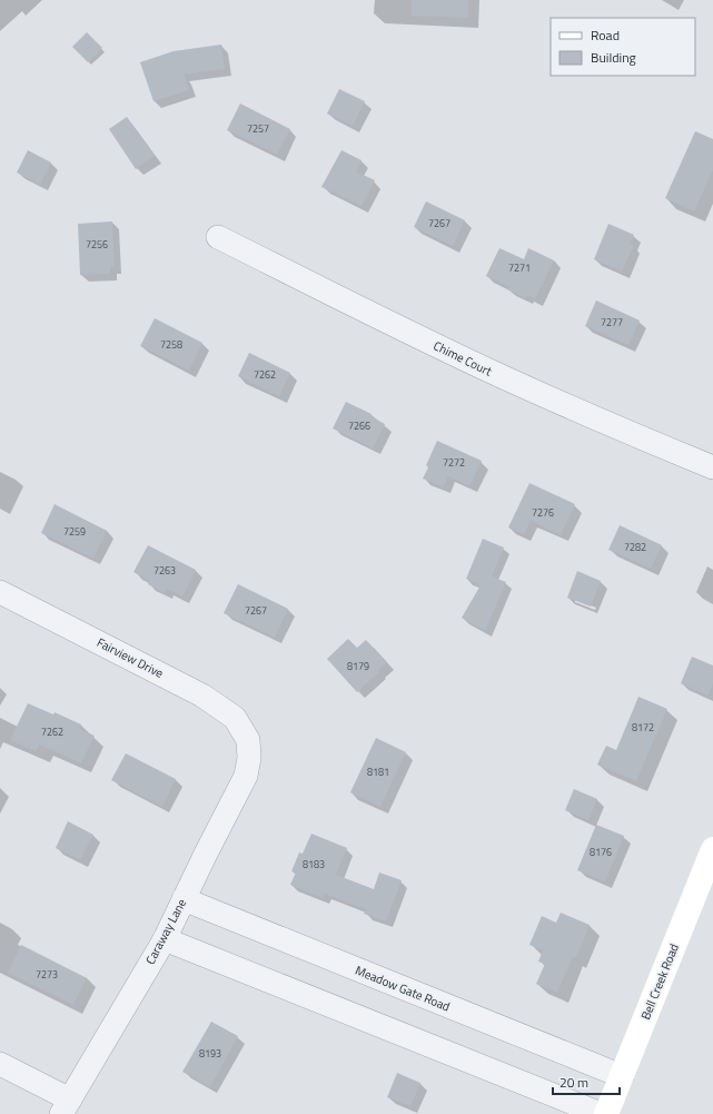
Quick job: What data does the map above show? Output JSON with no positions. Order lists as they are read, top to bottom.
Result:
{
  "streets": {
    "street": [
      "Chime Court",
      "Fairview Drive",
      "Caraway Lane",
      "Bell Creek Road",
      "Meadow Gate Road"
    ]
  },
  "crossings": [
    ["Fairview Drive", "Caraway Lane"],
    ["Caraway Lane", "Meadow Gate Road"],
    ["Bell Creek Road", "Meadow Gate Road"]
  ],
  "house_numbers": [
    "7257",
    "7267",
    "7256",
    "7271",
    "7277",
    "7258",
    "7262",
    "7266",
    "7272",
    "7276",
    "7259",
    "7282",
    "7263",
    "7267",
    "8179",
    "8172",
    "7262",
    "8181",
    "8176",
    "8183",
    "7273",
    "8193"
  ],
  "legend": ["Road", "Building"],
  "scale_bar": "20 m"
}
